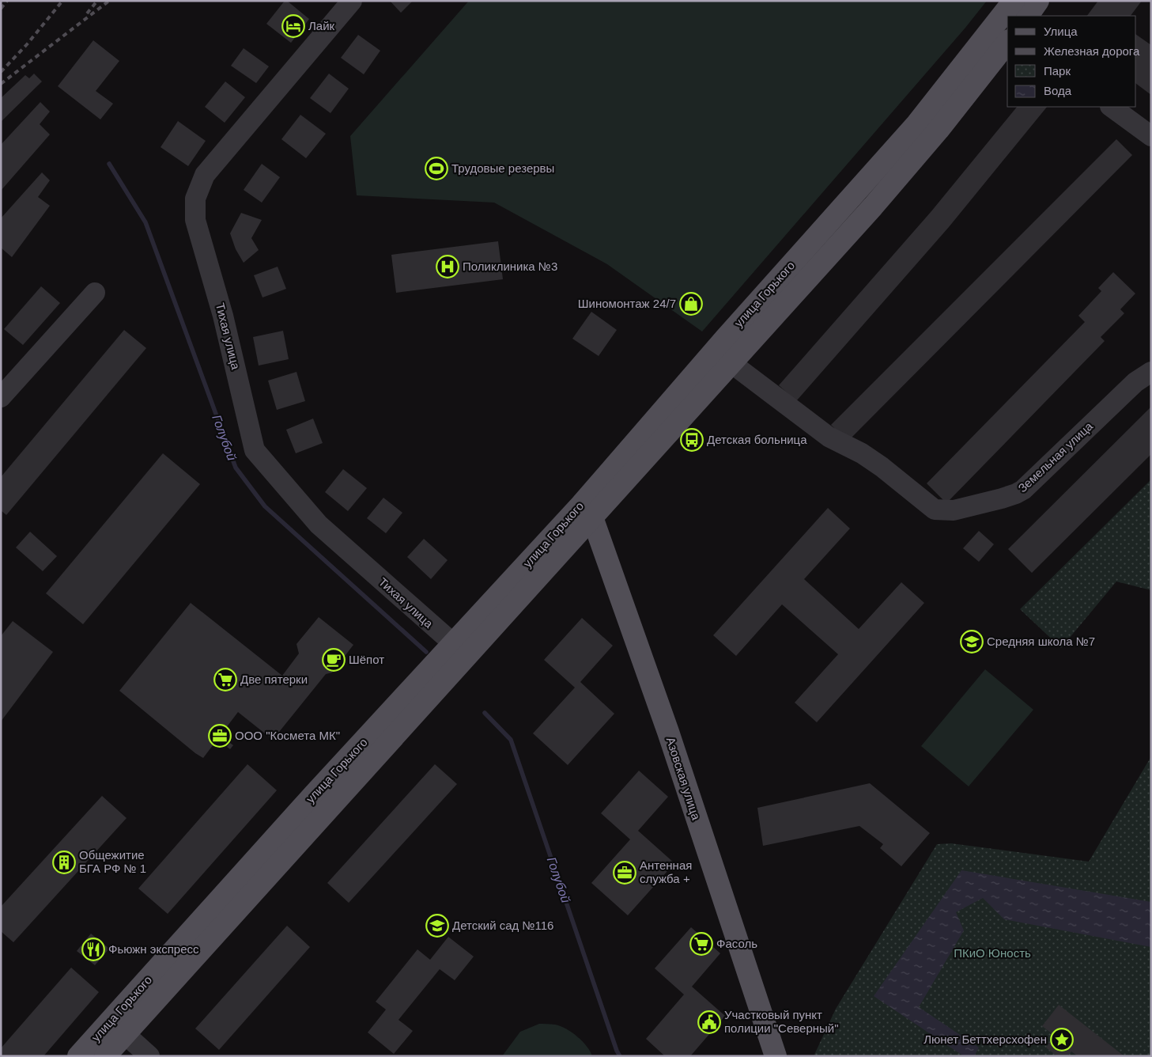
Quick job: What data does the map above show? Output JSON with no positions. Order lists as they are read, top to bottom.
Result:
{
  "streets": {
    "main road": ["улица Горького", "Азовская улица"],
    "street": ["Тихая улица", "Земельная улица"]
  },
  "crossings": [
    ["улица Горького", "Тихая улица"],
    ["улица Горького", "Земельная улица"],
    ["улица Горького", "Азовская улица"]
  ],
  "water": ["Голубой"],
  "parks": ["ПКиО Юность"],
  "places": {
    "hotel": ["Лайк"],
    "sports": ["Трудовые резервы"],
    "hospital": ["Поликлиника №3"],
    "shop": ["Шиномонтаж 24/7"],
    "bus stop": ["Детская больница"],
    "school or university": ["Средняя школа №7", "Детский сад №116"],
    "cafe": ["Шёпот"],
    "supermarket": ["Две пятерки", "Фасоль"],
    "office": ["ООО \"Космета МК\"", "Антенная служба +"],
    "building": ["Общежитие БГА РФ № 1"],
    "restaurant": ["Фьюжн экспресс"],
    "public building": ["Участковый пункт полиции \"Северный\""],
    "place": ["Люнет Беттхерсхофен"]
  },
  "legend": [
    "Улица",
    "Железная дорога",
    "Парк",
    "Вода"
  ]
}
